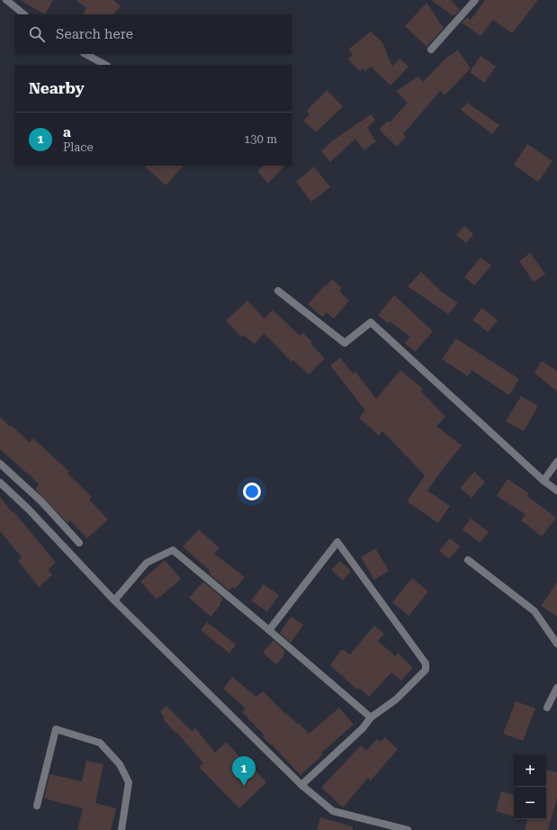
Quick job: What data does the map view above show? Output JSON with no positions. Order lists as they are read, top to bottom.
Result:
{
  "page": {
    "search": "Search here",
    "heading": "Nearby",
    "list": [
      {
        "mark": "1",
        "name": "a",
        "note": "Place",
        "value": "130 m"
      }
    ],
    "map_buttons": ["+", "−"],
    "pins": "1"
  }
}
